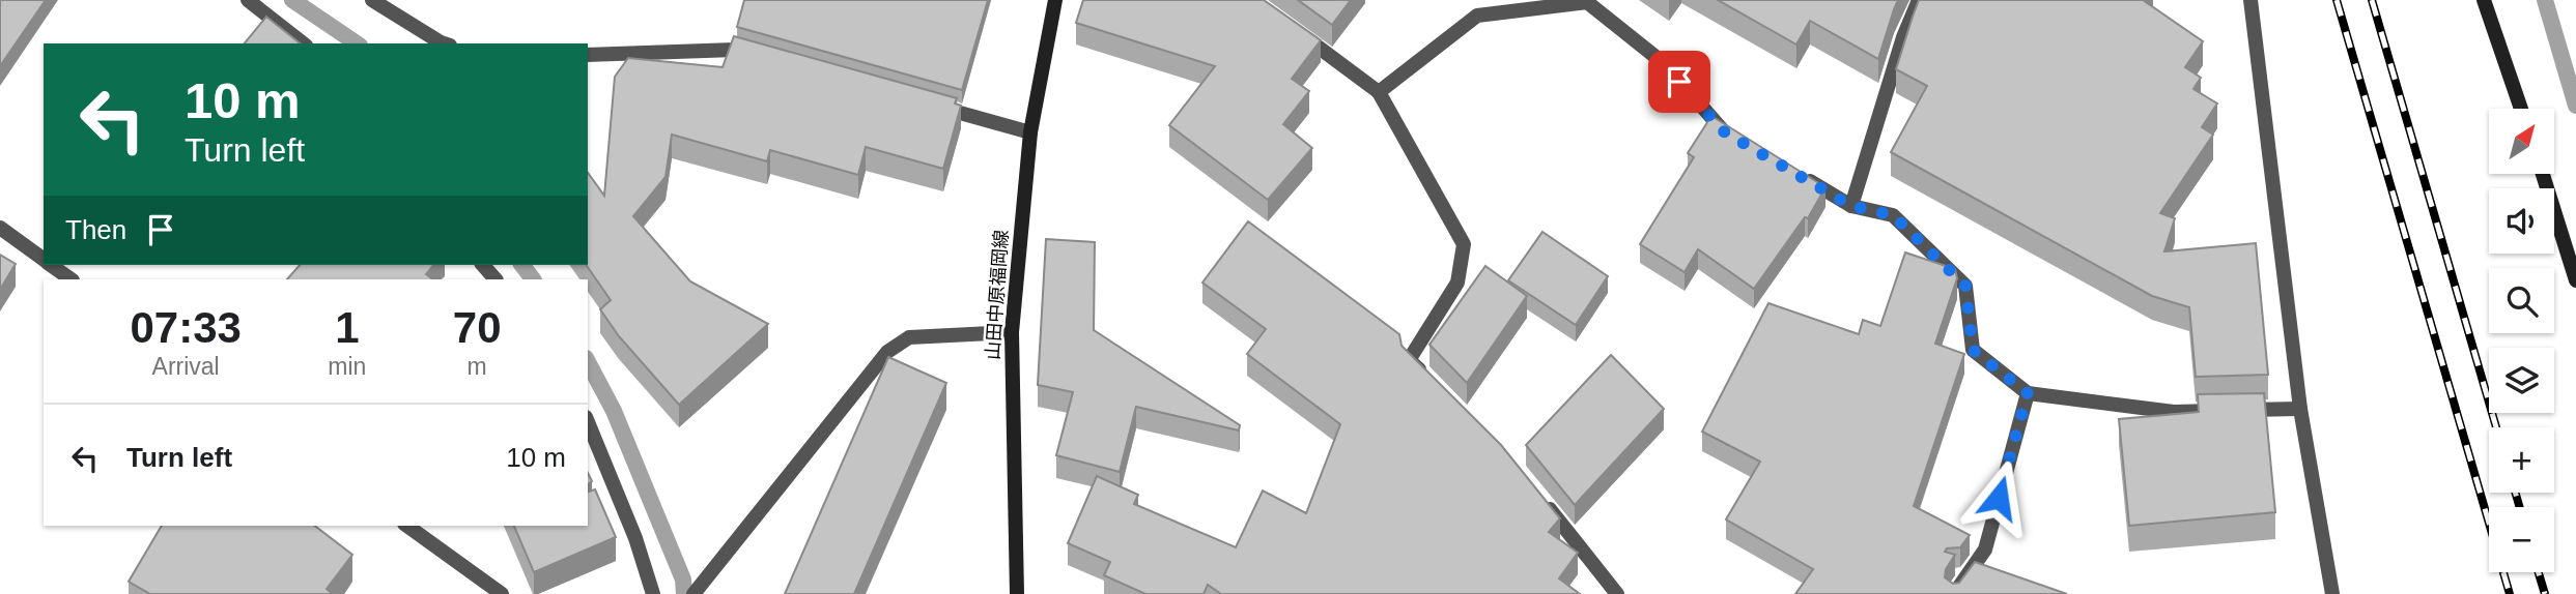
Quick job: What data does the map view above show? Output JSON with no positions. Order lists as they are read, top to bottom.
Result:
{
  "streets": {
    "main road": ["山田中原福岡線"]
  },
  "north": "top right",
  "page": {
    "turn": ["10 m", "Turn left"],
    "map_buttons": ["+", "−"],
    "then": "Then",
    "eta": [
      "07:33",
      "Arrival",
      "1",
      "min",
      "70",
      "m"
    ],
    "list": [
      {
        "name": "Turn left",
        "value": "10 m"
      }
    ]
  }
}
